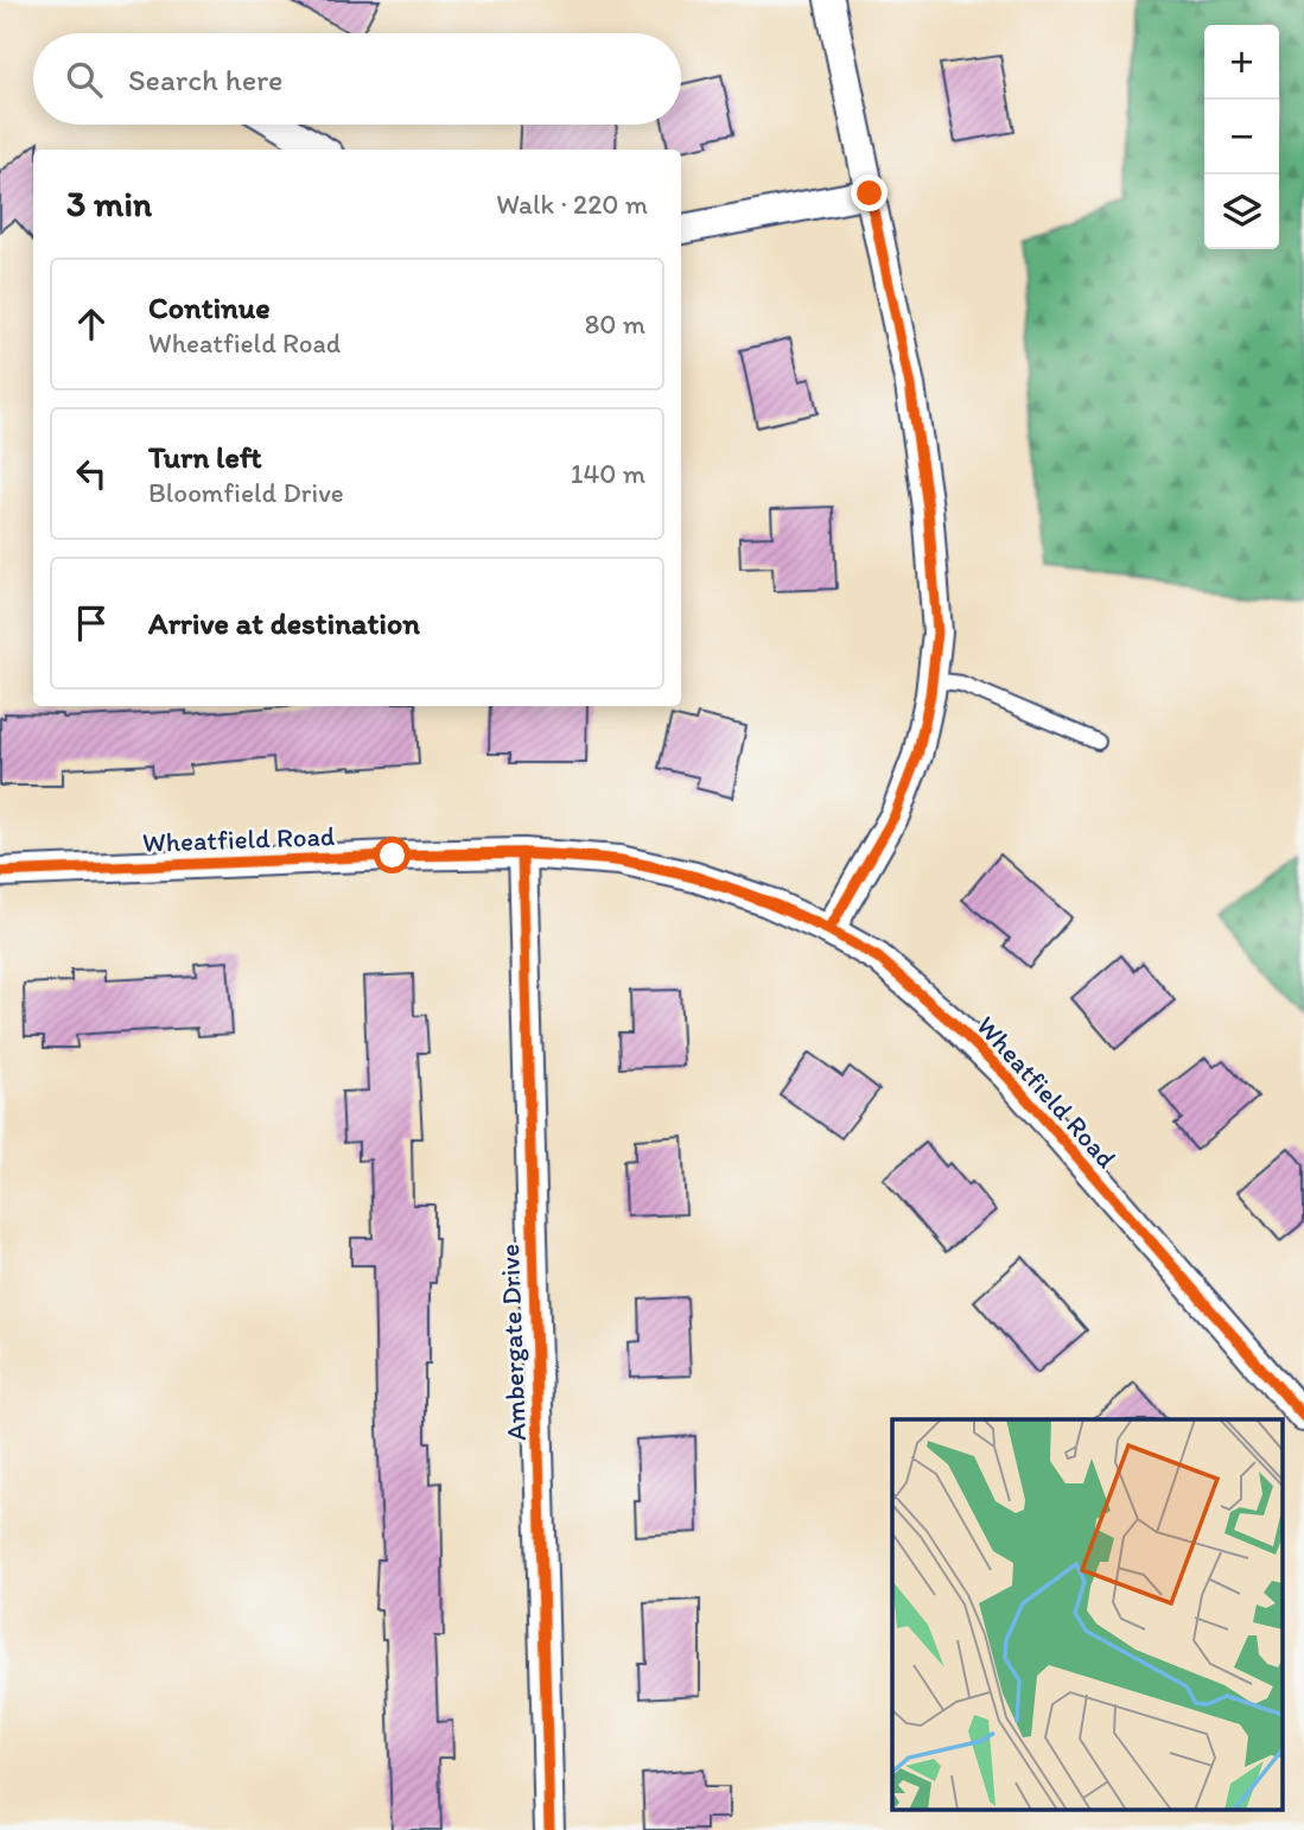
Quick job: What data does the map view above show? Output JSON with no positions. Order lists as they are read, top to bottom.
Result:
{
  "streets": {
    "street": ["Wheatfield Road", "Ambergate Drive"]
  },
  "crossings": [
    ["Wheatfield Road", "Ambergate Drive"]
  ],
  "page": {
    "map_buttons": ["+", "−"],
    "search": "Search here",
    "heading": ["3 min", "Walk · 220 m"],
    "list": [
      ["Continue", "Wheatfield Road", "80 m"],
      ["Turn left", "Bloomfield Drive", "140 m"],
      "Arrive at destination"
    ]
  }
}
